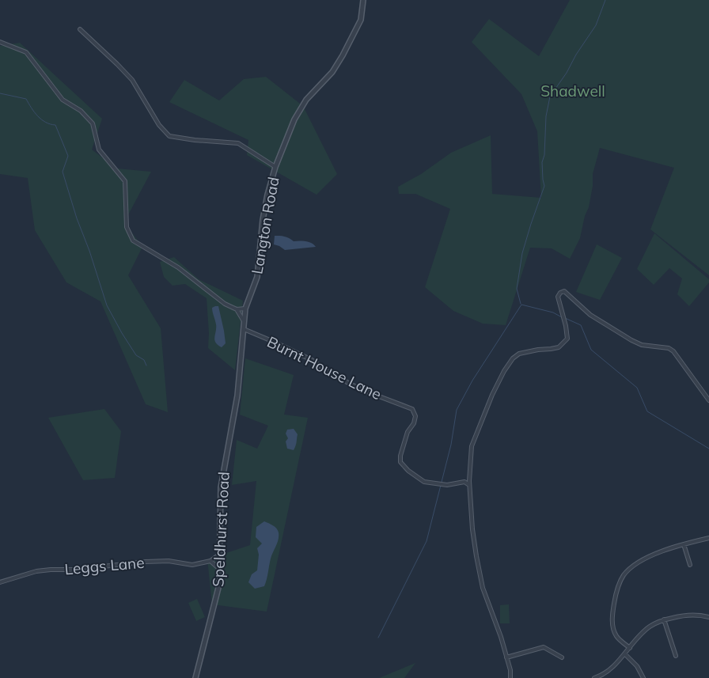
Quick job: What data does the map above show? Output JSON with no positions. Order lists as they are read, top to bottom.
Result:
{
  "streets": {
    "street": [
      "Langton Road",
      "Burnt House Lane",
      "Speldhurst Road",
      "Leggs Lane"
    ]
  },
  "crossings": [
    ["Langton Road", "Speldhurst Road"],
    ["Burnt House Lane", "Speldhurst Road"],
    ["Speldhurst Road", "Leggs Lane"]
  ],
  "parks": ["Shadwell"]
}
